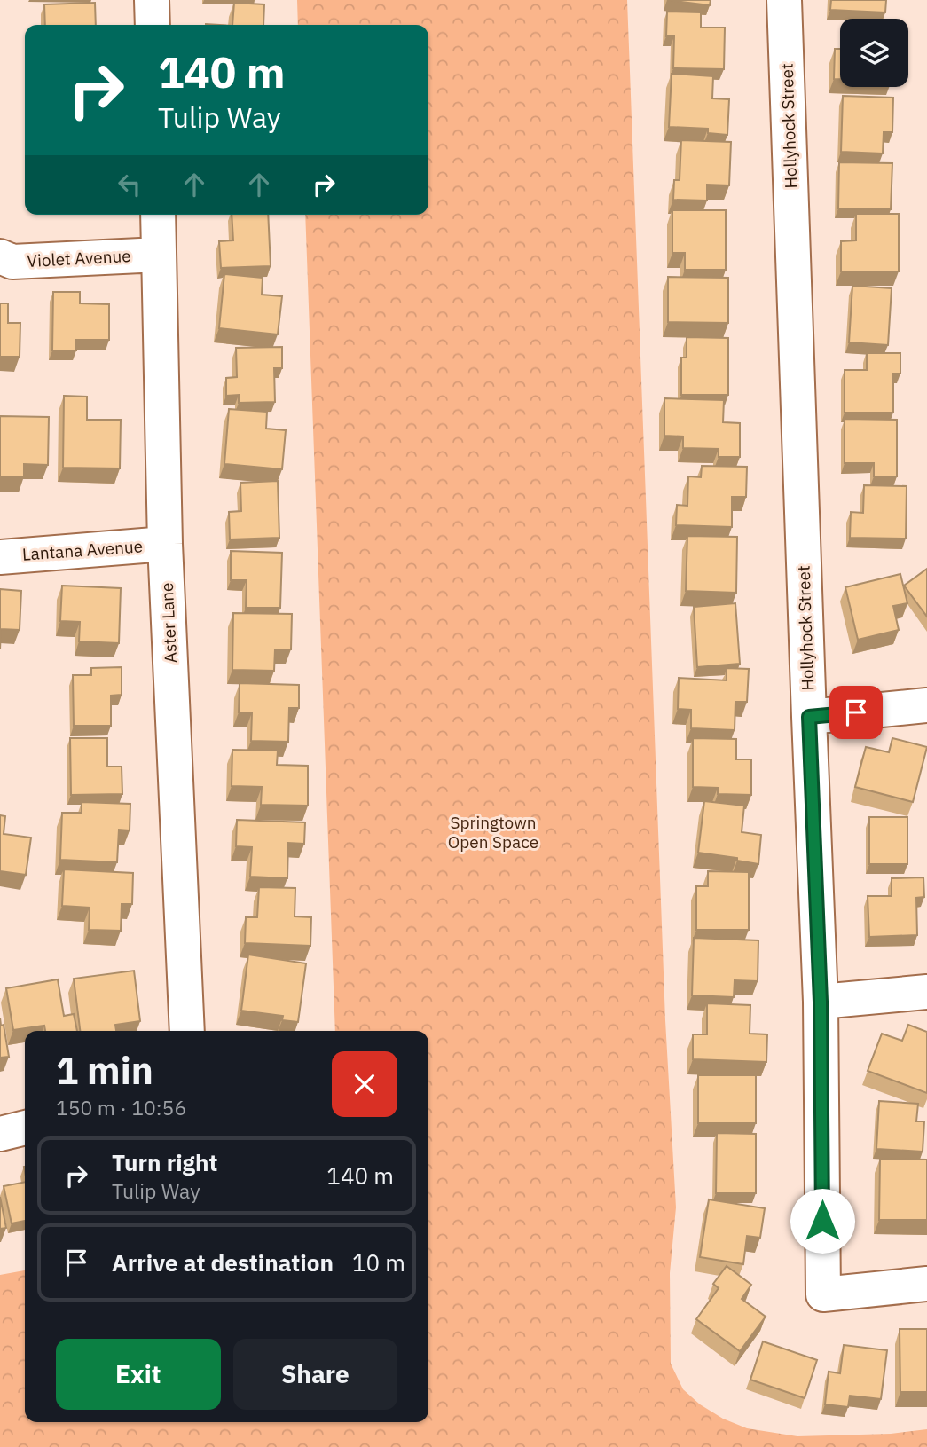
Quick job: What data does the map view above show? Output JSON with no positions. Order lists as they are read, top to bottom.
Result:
{
  "streets": {
    "street": [
      "Hollyhock Street",
      "Violet Avenue",
      "Lantana Avenue",
      "Aster Lane"
    ]
  },
  "crossings": [
    ["Violet Avenue", "Aster Lane"],
    ["Lantana Avenue", "Aster Lane"]
  ],
  "parks": ["Springtown Open Space"],
  "page": {
    "turn": ["140 m", "Tulip Way"],
    "heading": ["1 min", "150 m · 10:56"],
    "list": [
      {
        "name": "Turn right",
        "note": "Tulip Way",
        "value": "140 m"
      },
      {
        "name": "Arrive at destination",
        "value": "10 m"
      }
    ],
    "buttons": ["Exit", "Share"]
  }
}
